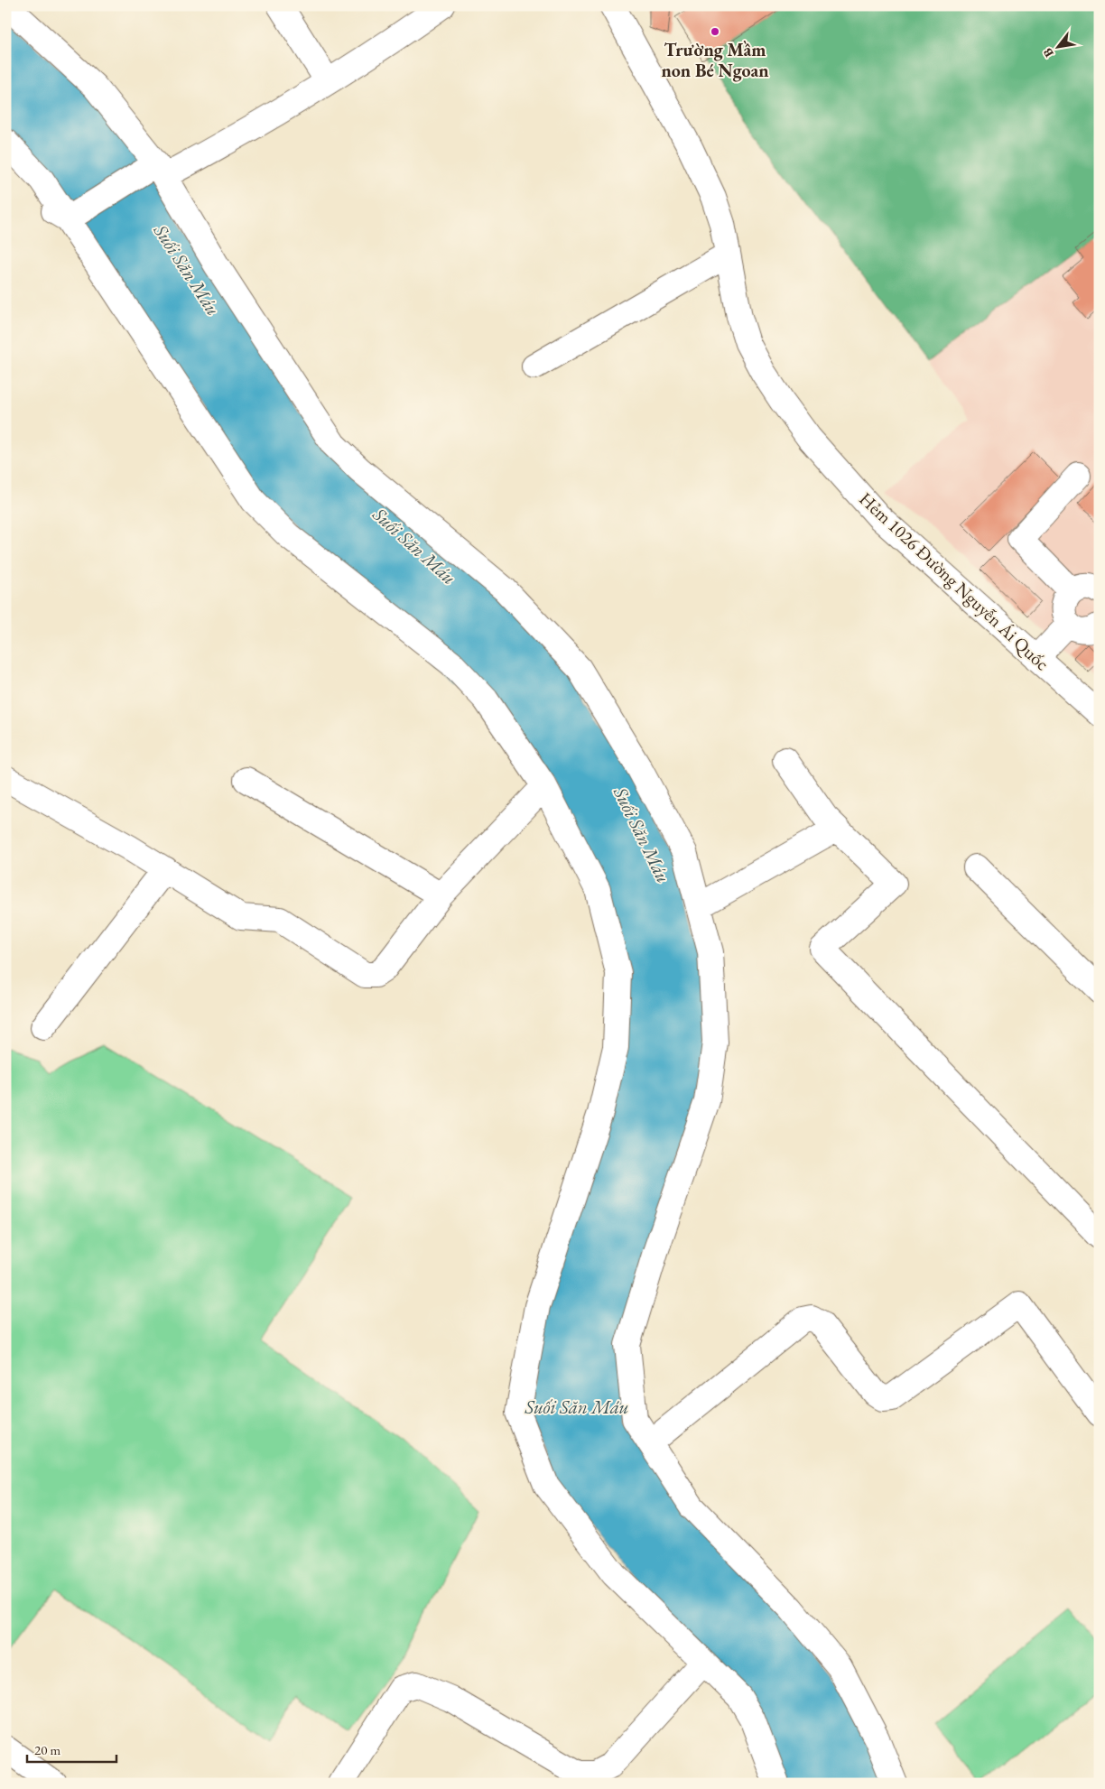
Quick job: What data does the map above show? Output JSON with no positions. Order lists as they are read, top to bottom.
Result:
{
  "streets": {
    "street": ["Hẻm 1026 Đường Nguyễn Ái Quốc"]
  },
  "water": ["Suối Săn Máu"],
  "places": ["Trường Mầm non Bé Ngoan"],
  "scale_bar": "20 m",
  "north": "bottom left"
}
